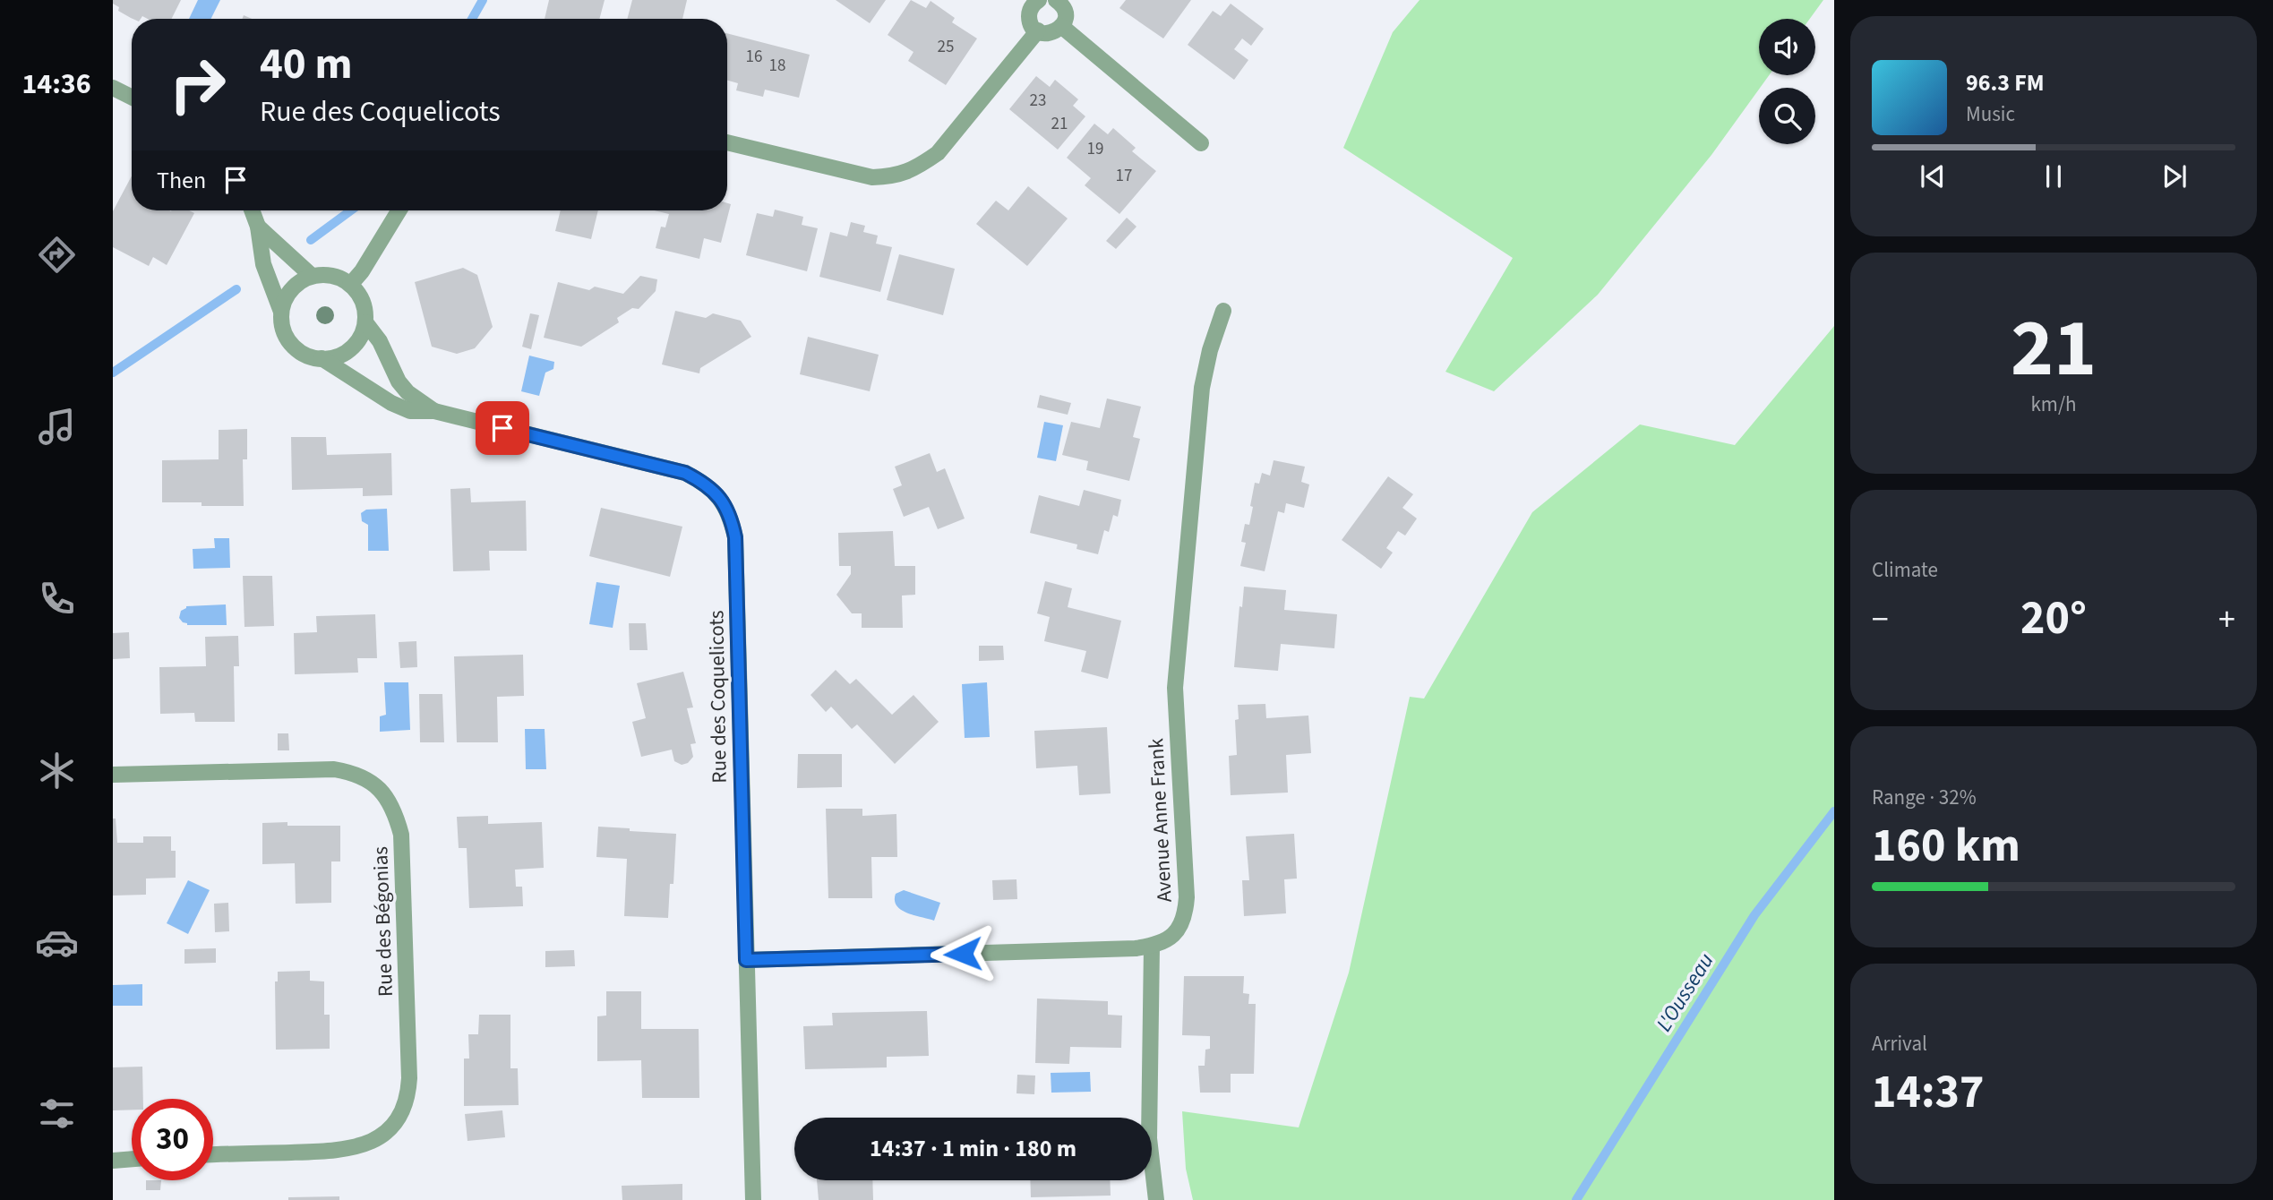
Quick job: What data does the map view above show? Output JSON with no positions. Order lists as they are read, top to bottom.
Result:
{
  "streets": {
    "street": ["Rue des Coquelicots", "Avenue Anne Frank", "Rue des Bégonias"]
  },
  "crossings": [
    ["Rue des Coquelicots", "Avenue Anne Frank"]
  ],
  "water": ["L'Ousseau"],
  "house_numbers": [
    "25",
    "16",
    "18",
    "23",
    "21",
    "19",
    "17"
  ],
  "page": {
    "tabs": "14:36",
    "turn": ["40 m", "Rue des Coquelicots"],
    "song": ["96.3 FM", "Music"],
    "then": "Then",
    "tile": [
      ["21", "km/h"],
      "Climate",
      ["Range · 32%", "160 km"],
      ["Arrival", "14:37"]
    ],
    "heat": ["−", "20°", "+"],
    "limit": "30",
    "trip": "14:37 · 1 min · 180 m"
  }
}
